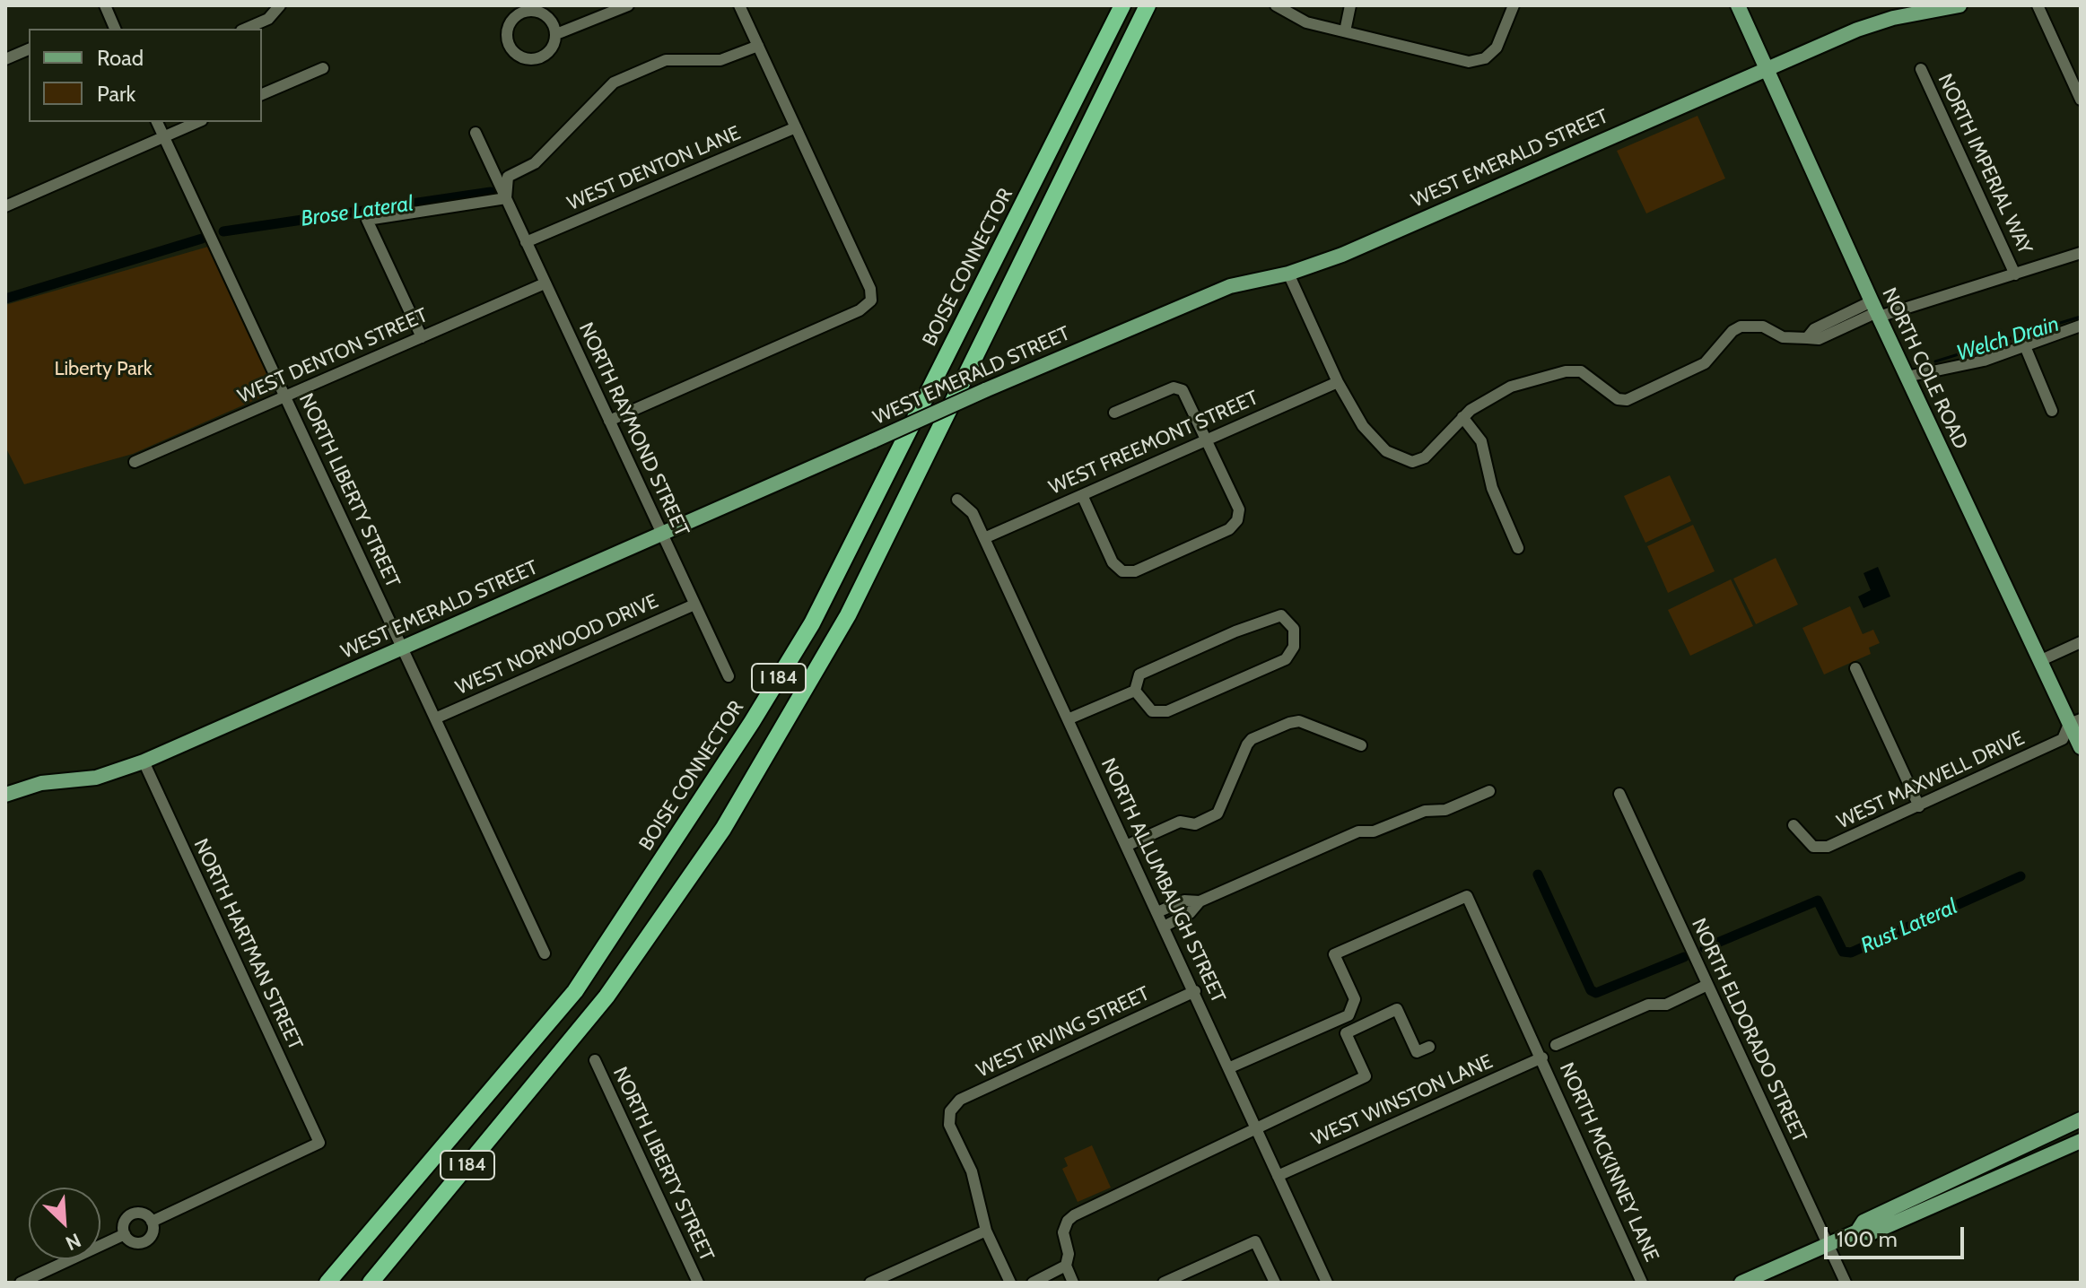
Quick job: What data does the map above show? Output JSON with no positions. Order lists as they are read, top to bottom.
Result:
{
  "streets": {
    "highway": ["BOISE CONNECTOR", "I 184"],
    "main road": ["WEST EMERALD STREET", "NORTH COLE ROAD"],
    "street": [
      "NORTH IMPERIAL WAY",
      "WEST DENTON LANE",
      "WEST DENTON STREET",
      "NORTH RAYMOND STREET",
      "WEST FREEMONT STREET",
      "NORTH LIBERTY STREET",
      "WEST NORWOOD DRIVE",
      "WEST MAXWELL DRIVE",
      "NORTH ALLUMBAUGH STREET",
      "NORTH HARTMAN STREET",
      "NORTH ELDORADO STREET",
      "WEST IRVING STREET",
      "WEST WINSTON LANE",
      "NORTH MCKINNEY LANE"
    ]
  },
  "crossings": [
    ["WEST EMERALD STREET", "NORTH COLE ROAD"],
    ["WEST EMERALD STREET", "NORTH RAYMOND STREET"],
    ["WEST EMERALD STREET", "NORTH LIBERTY STREET"],
    ["WEST EMERALD STREET", "NORTH HARTMAN STREET"],
    ["WEST DENTON LANE", "NORTH RAYMOND STREET"],
    ["WEST DENTON STREET", "NORTH RAYMOND STREET"],
    ["WEST DENTON STREET", "NORTH LIBERTY STREET"],
    ["NORTH COLE ROAD", "WEST MAXWELL DRIVE"],
    ["NORTH RAYMOND STREET", "WEST NORWOOD DRIVE"],
    ["WEST FREEMONT STREET", "NORTH ALLUMBAUGH STREET"],
    ["NORTH LIBERTY STREET", "WEST NORWOOD DRIVE"],
    ["NORTH ALLUMBAUGH STREET", "WEST IRVING STREET"],
    ["NORTH ALLUMBAUGH STREET", "WEST WINSTON LANE"],
    ["NORTH ALLUMBAUGH STREET", "NORTH MCKINNEY LANE"],
    ["WEST WINSTON LANE", "NORTH MCKINNEY LANE"]
  ],
  "water": ["Brose Lateral", "Welch Drain", "Rust Lateral"],
  "parks": ["Liberty Park"],
  "legend": ["Road", "Park"],
  "scale_bar": "100 m",
  "north": "bottom right"
}
